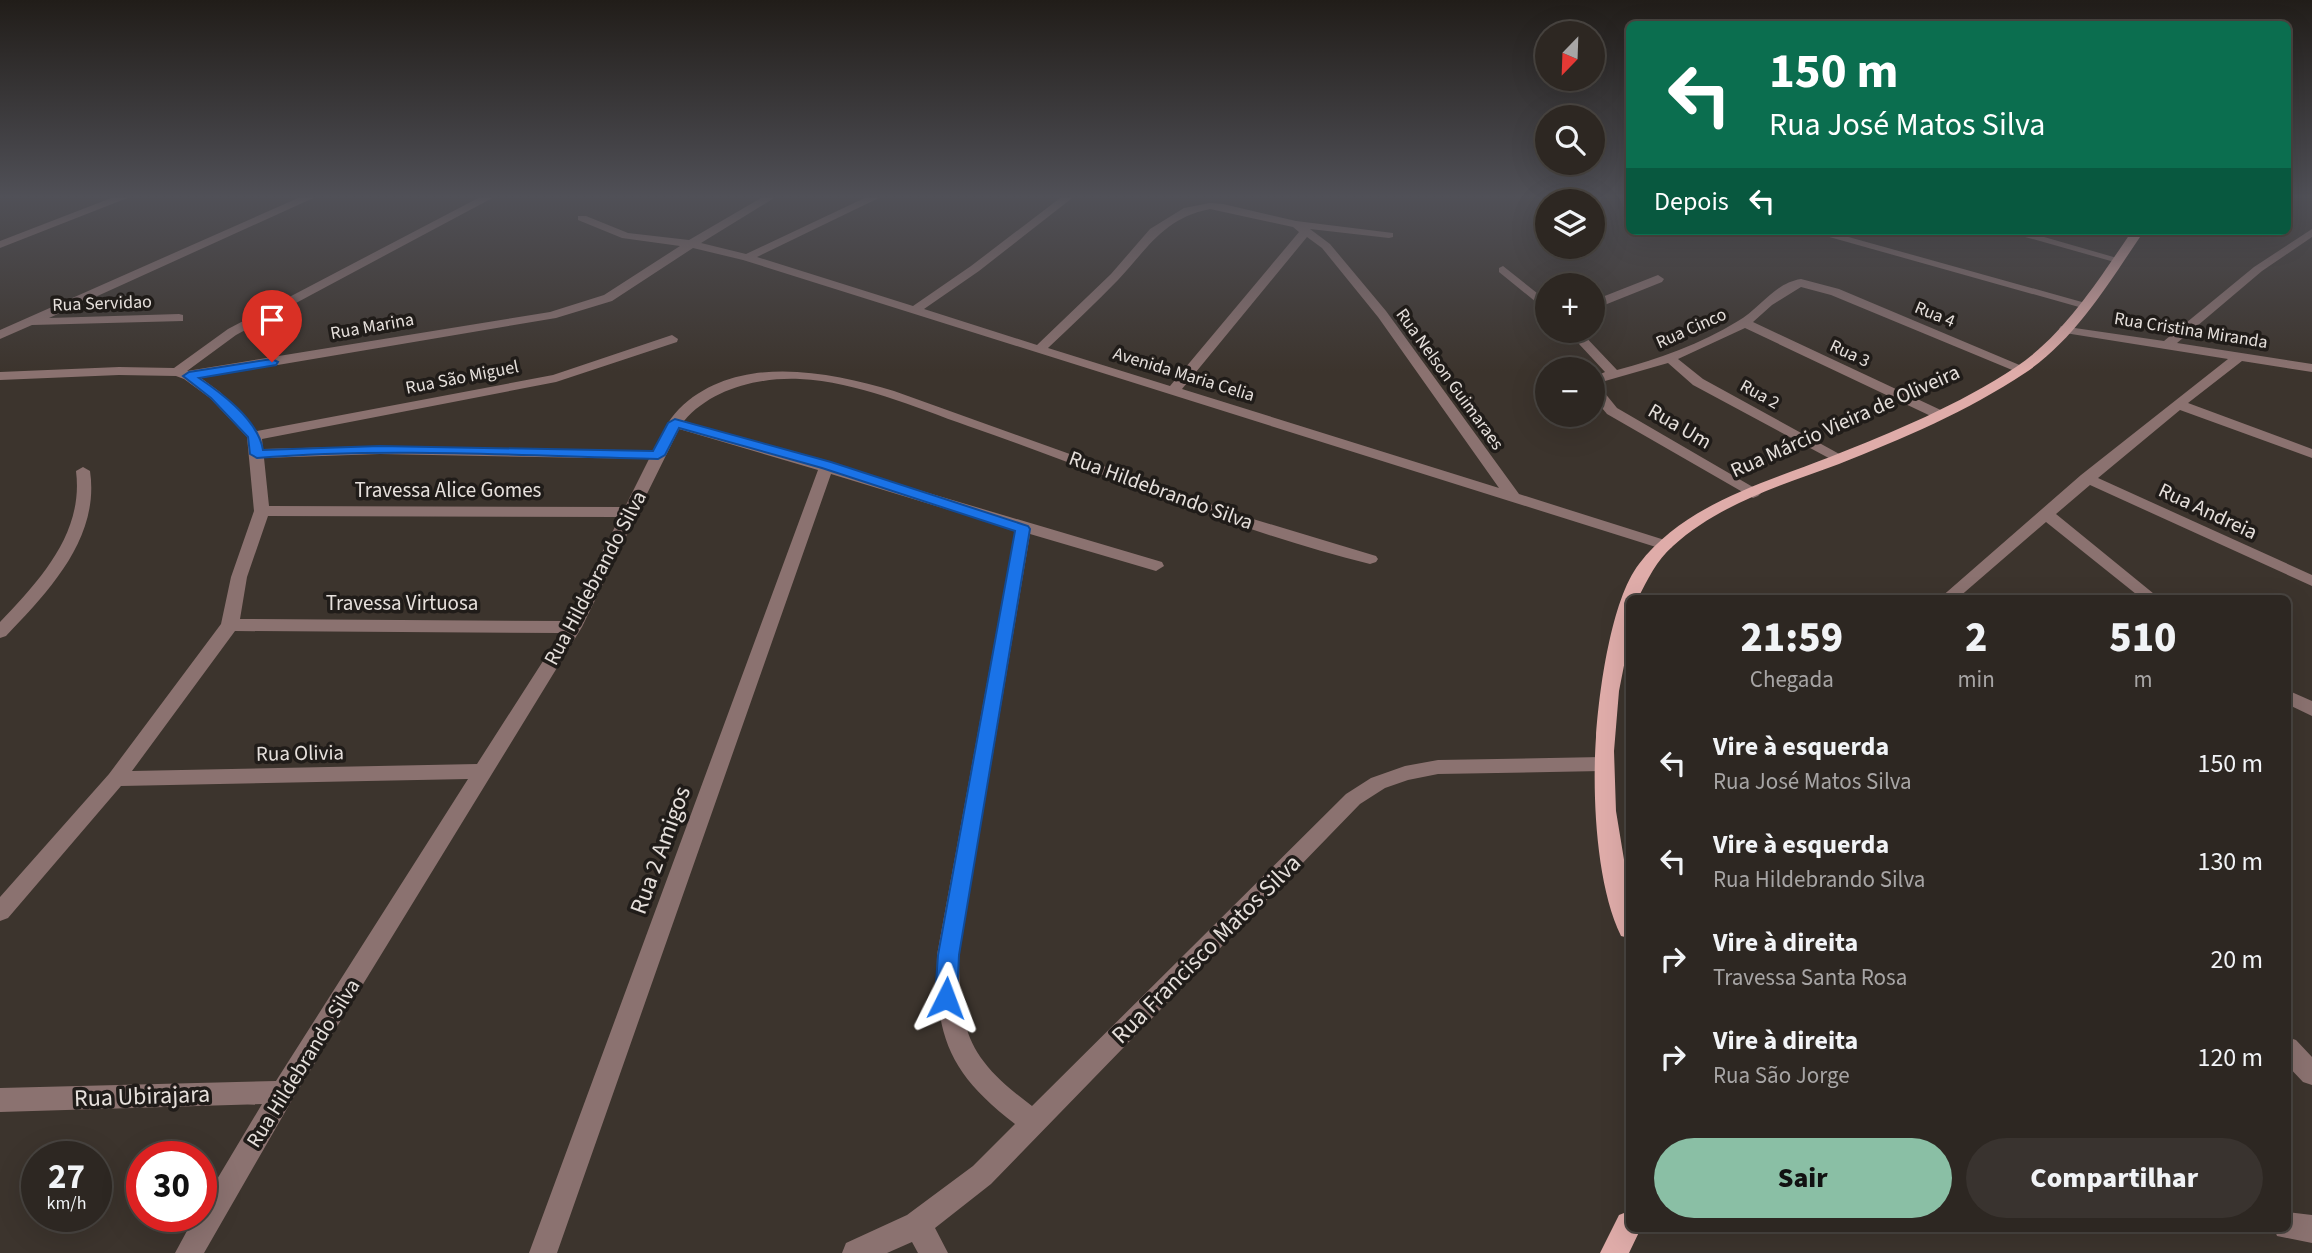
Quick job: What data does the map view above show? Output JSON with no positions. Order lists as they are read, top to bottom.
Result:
{
  "streets": {
    "main road": ["Rua Márcio Vieira de Oliveira"],
    "street": [
      "Rua Servidao",
      "Rua 4",
      "Rua Marina",
      "Rua Cinco",
      "Rua Cristina Miranda",
      "Rua 3",
      "Avenida Maria Celia",
      "Rua São Miguel",
      "Rua Nelson Guimaraes",
      "Rua 2",
      "Rua Um",
      "Travessa Alice Gomes",
      "Rua Hildebrando Silva",
      "Rua Andreia",
      "Travessa Virtuosa",
      "Rua Olivia",
      "Rua 2 Amigos",
      "Rua Francisco Matos Silva",
      "Rua Ubirajara"
    ]
  },
  "crossings": [
    ["Rua 4", "Rua Cinco"],
    ["Rua 4", "Rua Márcio Vieira de Oliveira"],
    ["Rua Cinco", "Rua 3"],
    ["Rua Cinco", "Rua 2"],
    ["Rua Cristina Miranda", "Rua Márcio Vieira de Oliveira"],
    ["Rua 3", "Rua Márcio Vieira de Oliveira"],
    ["Avenida Maria Celia", "Rua Nelson Guimaraes"],
    ["Avenida Maria Celia", "Rua Márcio Vieira de Oliveira"],
    ["Rua 2", "Rua Márcio Vieira de Oliveira"],
    ["Rua Márcio Vieira de Oliveira", "Rua Um"],
    ["Rua Márcio Vieira de Oliveira", "Rua Francisco Matos Silva"],
    ["Travessa Alice Gomes", "Rua Hildebrando Silva"],
    ["Rua Hildebrando Silva", "Travessa Virtuosa"],
    ["Rua Hildebrando Silva", "Rua Olivia"],
    ["Rua Hildebrando Silva", "Rua Ubirajara"]
  ],
  "north": "bottom left",
  "page": {
    "map_buttons": ["+", "−"],
    "turn": ["150 m", "Rua José Matos Silva"],
    "then": "Depois",
    "eta": [
      "21:59",
      "Chegada",
      "2",
      "min",
      "510",
      "m"
    ],
    "list": [
      {
        "name": "Vire à esquerda",
        "note": "Rua José Matos Silva",
        "value": "150 m"
      },
      {
        "name": "Vire à esquerda",
        "note": "Rua Hildebrando Silva",
        "value": "130 m"
      },
      {
        "name": "Vire à direita",
        "note": "Travessa Santa Rosa",
        "value": "20 m"
      },
      {
        "name": "Vire à direita",
        "note": "Rua São Jorge",
        "value": "120 m"
      }
    ],
    "buttons": ["Sair", "Compartilhar"],
    "speed": "27 km/h",
    "limit": "30"
  }
}
